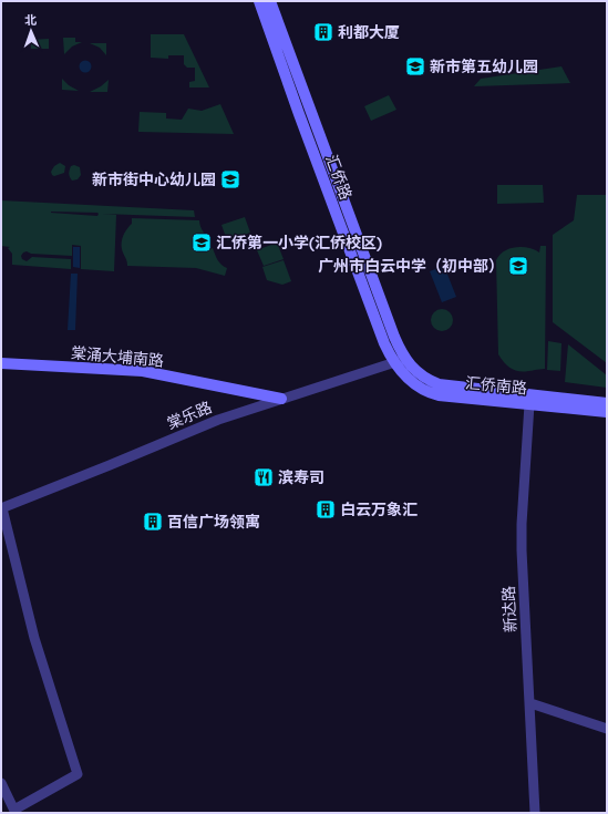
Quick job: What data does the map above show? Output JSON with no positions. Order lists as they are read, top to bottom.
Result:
{
  "streets": {
    "street": [
      "汇侨路",
      "棠涌大埔南路",
      "汇侨南路",
      "棠乐路",
      "新达路"
    ]
  },
  "crossings": [
    ["汇侨路", "汇侨南路"],
    ["汇侨路", "棠乐路"],
    ["棠涌大埔南路", "棠乐路"],
    ["汇侨南路", "棠乐路"],
    ["汇侨南路", "新达路"]
  ],
  "places": {
    "building": ["利都大厦", "白云万象汇", "百信广场领寓"],
    "school or university": [
      "新市第五幼儿园",
      "新市街中心幼儿园",
      "汇侨第一小学(汇侨校区)",
      "广州市白云中学（初中部）"
    ],
    "restaurant": ["滨寿司"]
  },
  "north": "top"
}
